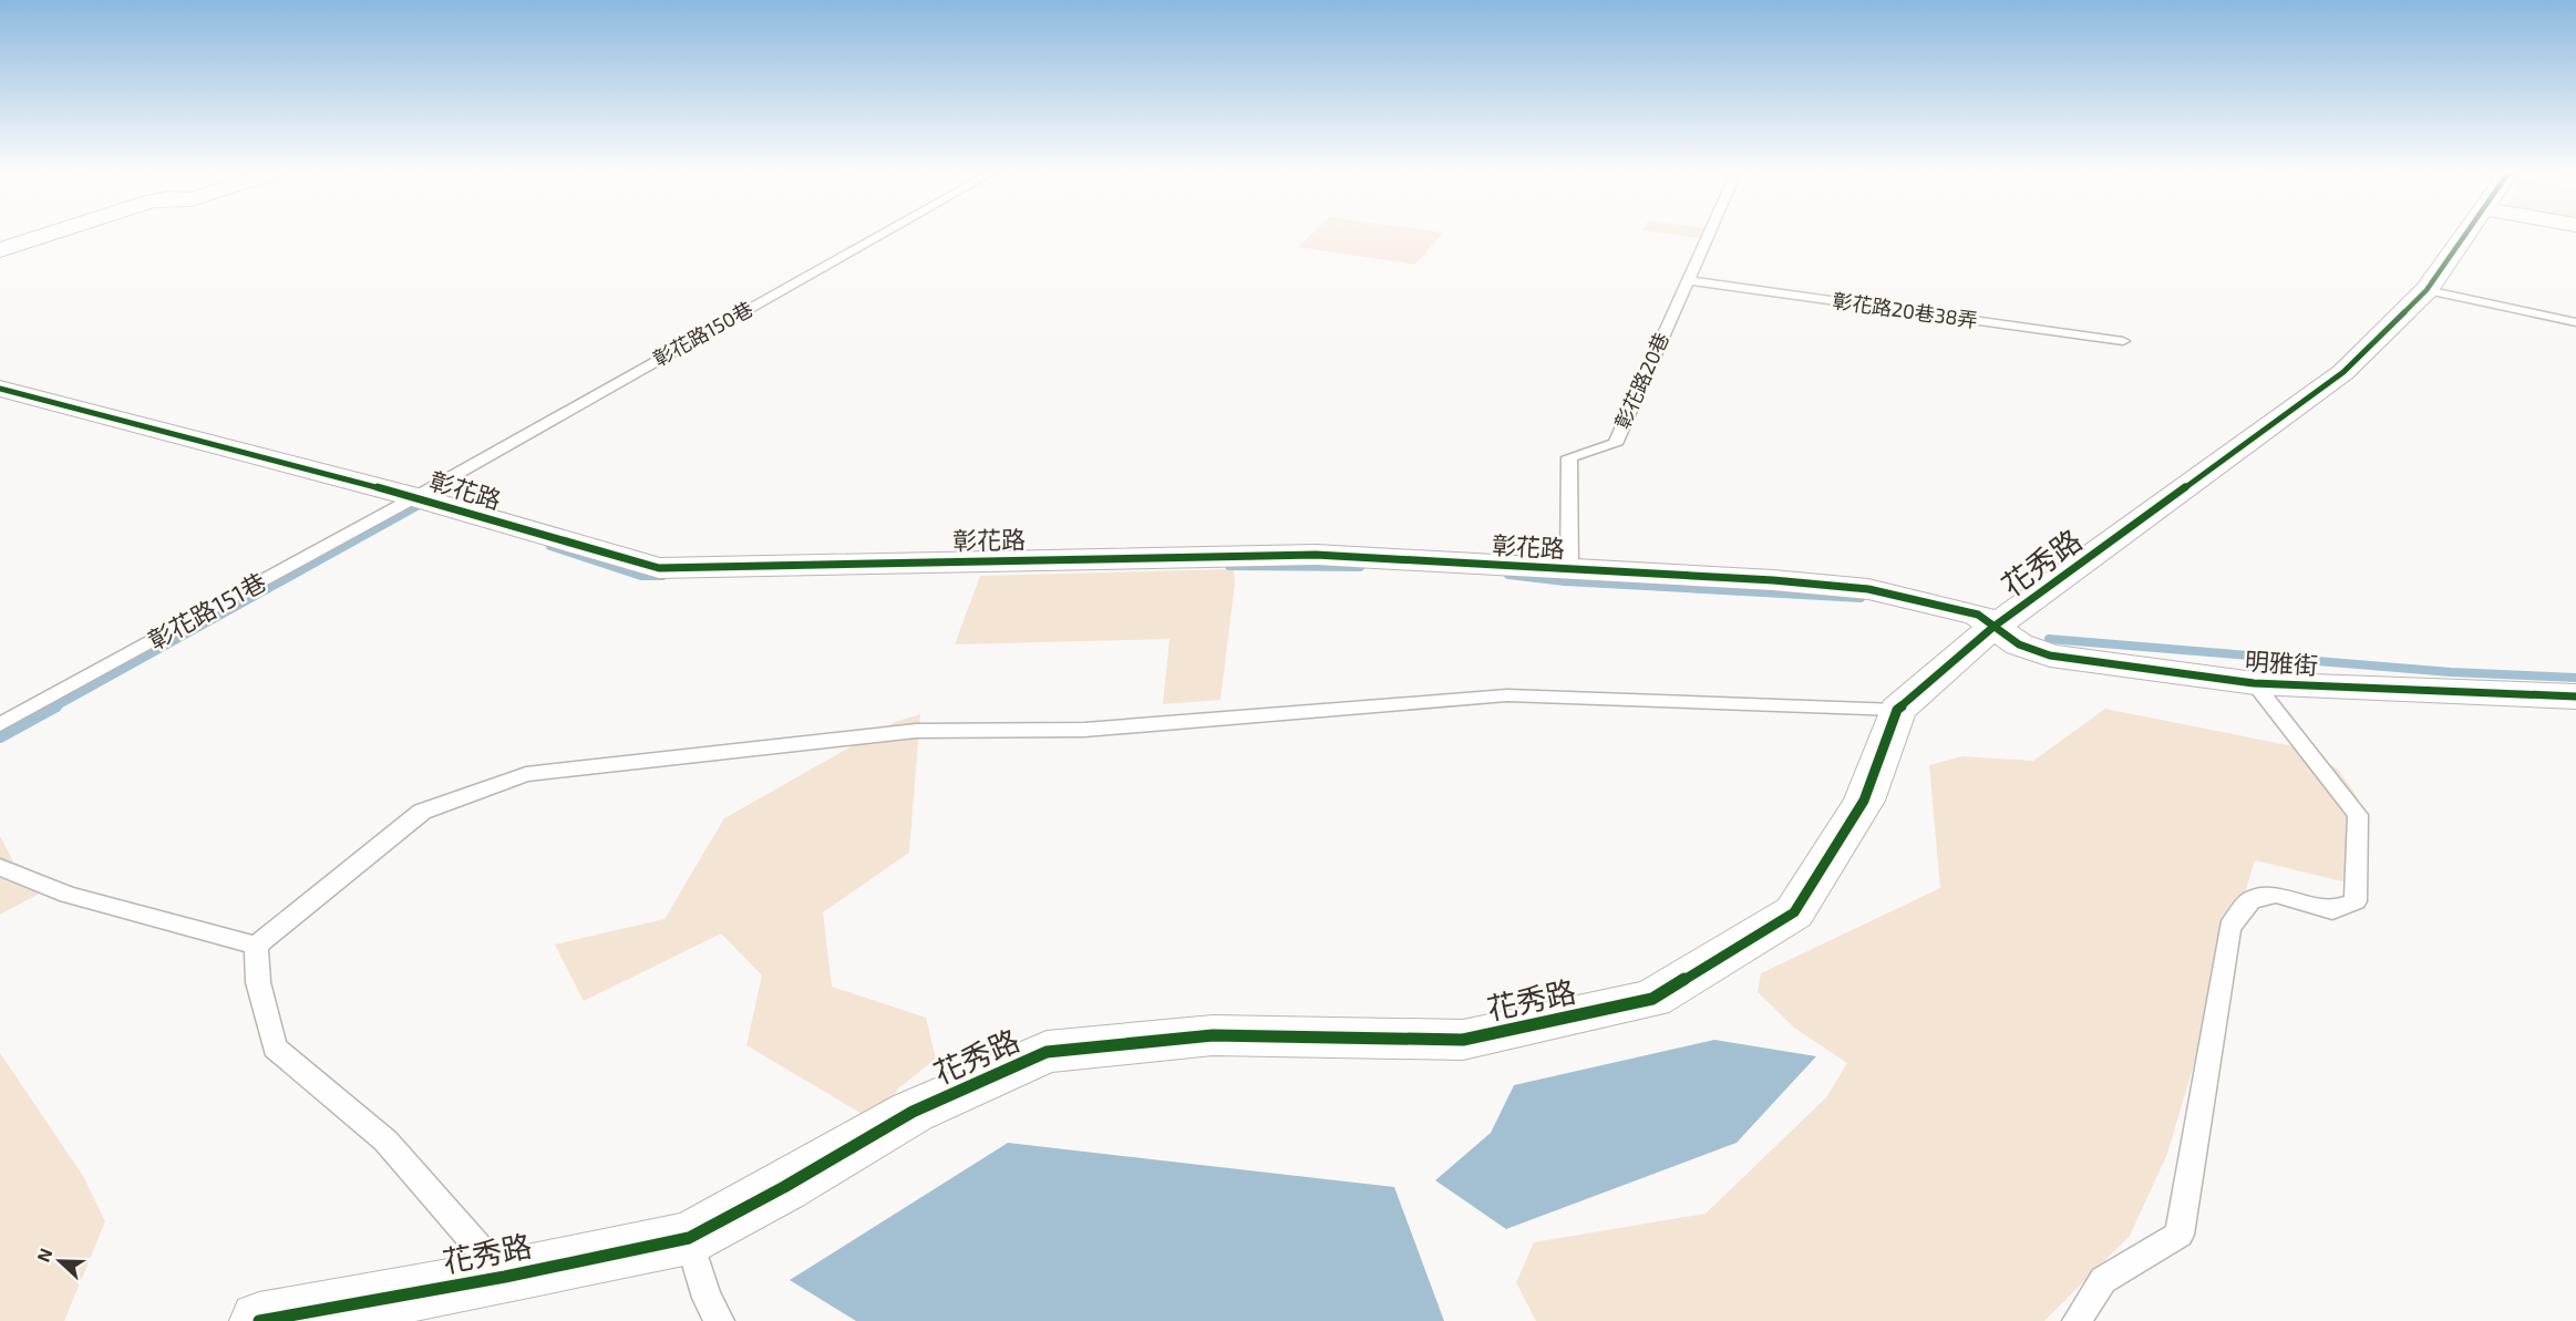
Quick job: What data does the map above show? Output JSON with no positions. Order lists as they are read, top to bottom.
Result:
{
  "streets": {
    "street": ["彰花路", "花秀路", "明雅街"],
    "lane": [
      "彰花路20巷38弄",
      "彰花路150巷",
      "彰花路20巷",
      "彰花路151巷"
    ]
  },
  "crossings": [
    ["彰花路20巷38弄", "彰花路20巷"],
    ["彰花路150巷", "彰花路"],
    ["彰花路150巷", "彰花路151巷"],
    ["彰花路20巷", "彰花路"],
    ["彰花路", "花秀路"],
    ["彰花路", "彰花路151巷"],
    ["彰花路", "明雅街"],
    ["花秀路", "明雅街"]
  ],
  "north": "left"
}
